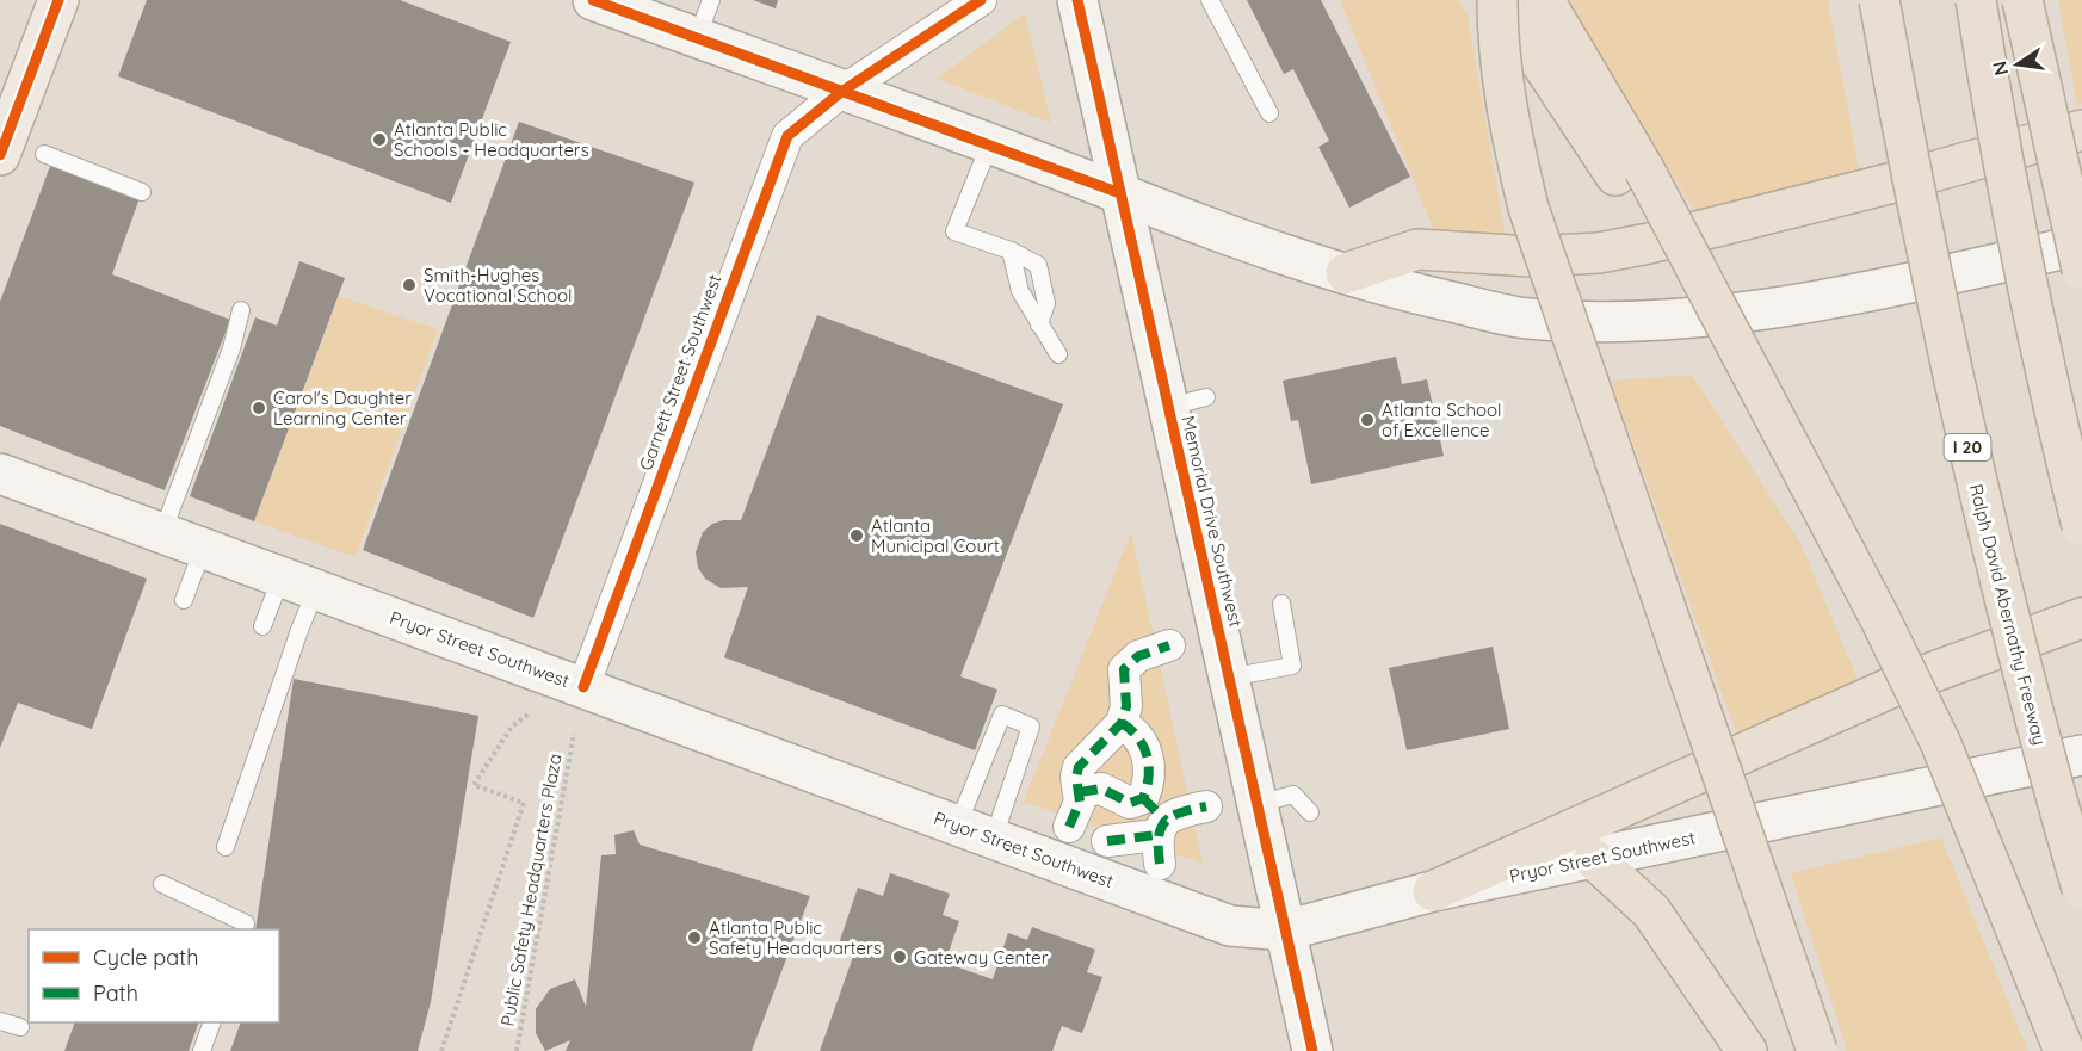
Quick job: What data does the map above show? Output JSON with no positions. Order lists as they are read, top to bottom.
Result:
{
  "streets": {
    "highway": ["I 20", "Ralph David Abernathy Freeway"],
    "main road": ["Memorial Drive Southwest", "Pryor Street Southwest"],
    "street": ["Garnett Street Southwest"],
    "path": ["Public Safety Headquarters Plaza"]
  },
  "crossings": [
    ["Garnett Street Southwest", "Pryor Street Southwest"],
    ["Memorial Drive Southwest", "Pryor Street Southwest"]
  ],
  "places": [
    "Atlanta Public Schools - Headquarters",
    "Smith-Hughes Vocational School",
    "Carol's Daughter Learning Center",
    "Atlanta School of Excellence",
    "Atlanta Municipal Court",
    "Atlanta Public Safety Headquarters",
    "Gateway Center"
  ],
  "legend": ["Cycle path", "Path"],
  "north": "left"
}
